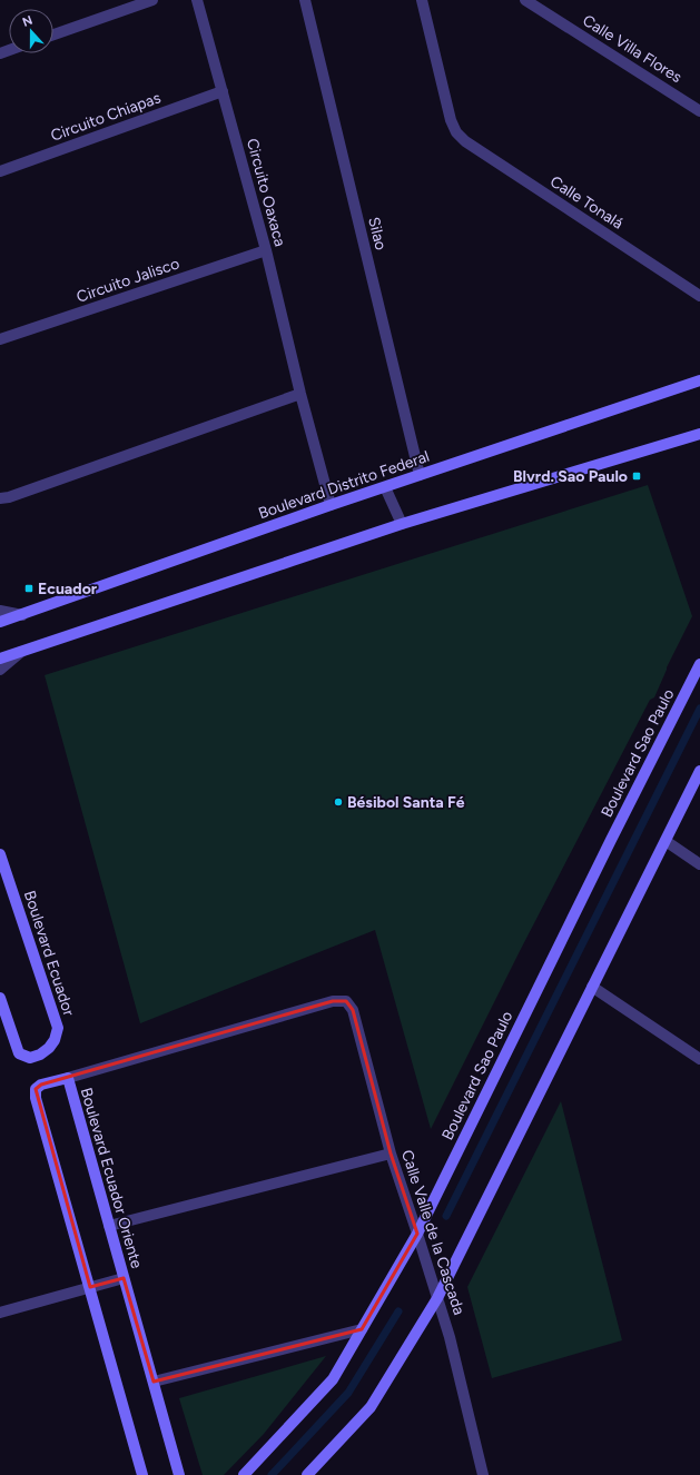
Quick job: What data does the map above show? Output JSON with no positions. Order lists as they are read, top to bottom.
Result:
{
  "streets": {
    "street": [
      "Calle Villa Flores",
      "Circuito Chiapas",
      "Circuito Oaxaca",
      "Calle Tonalá",
      "Silao",
      "Circuito Jalisco",
      "Boulevard Distrito Federal",
      "Boulevard Sao Paulo",
      "Boulevard Ecuador",
      "Boulevard Ecuador Oriente",
      "Calle Valle de la Cascada"
    ]
  },
  "crossings": [
    ["Circuito Chiapas", "Circuito Oaxaca"],
    ["Circuito Oaxaca", "Circuito Jalisco"],
    ["Circuito Oaxaca", "Boulevard Distrito Federal"],
    ["Silao", "Boulevard Distrito Federal"],
    ["Boulevard Sao Paulo", "Calle Valle de la Cascada"],
    ["Boulevard Ecuador Oriente", "Calle Valle de la Cascada"]
  ],
  "places": {
    "transit": ["Blvrd. Sao Paulo", "Ecuador"],
    "other": ["Bésibol Santa Fé"]
  },
  "north": "top"
}
